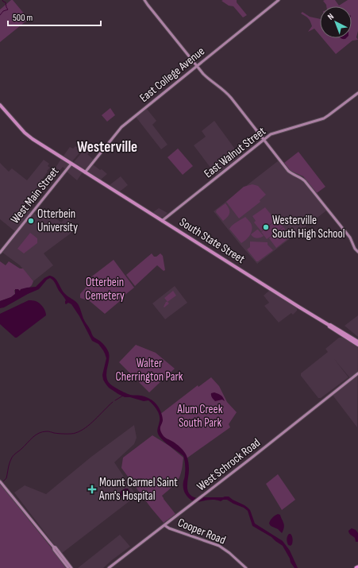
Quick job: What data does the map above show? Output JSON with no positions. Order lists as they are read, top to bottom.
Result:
{
  "streets": {
    "main road": [
      "East College Avenue",
      "East Walnut Street",
      "West Main Street",
      "South State Street",
      "West Schrock Road",
      "Cooper Road"
    ]
  },
  "crossings": [
    ["East College Avenue", "South State Street"],
    ["East Walnut Street", "South State Street"],
    ["West Main Street", "South State Street"],
    ["West Schrock Road", "Cooper Road"]
  ],
  "districts": ["Westerville"],
  "parks": ["Otterbein Cemetery", "Walter Cherrington Park", "Alum Creek South Park"],
  "places": {
    "other": ["Otterbein University", "Westerville South High School"],
    "health": ["Mount Carmel Saint Ann's Hospital"]
  },
  "scale_bar": "500 m",
  "north": "top left"
}
